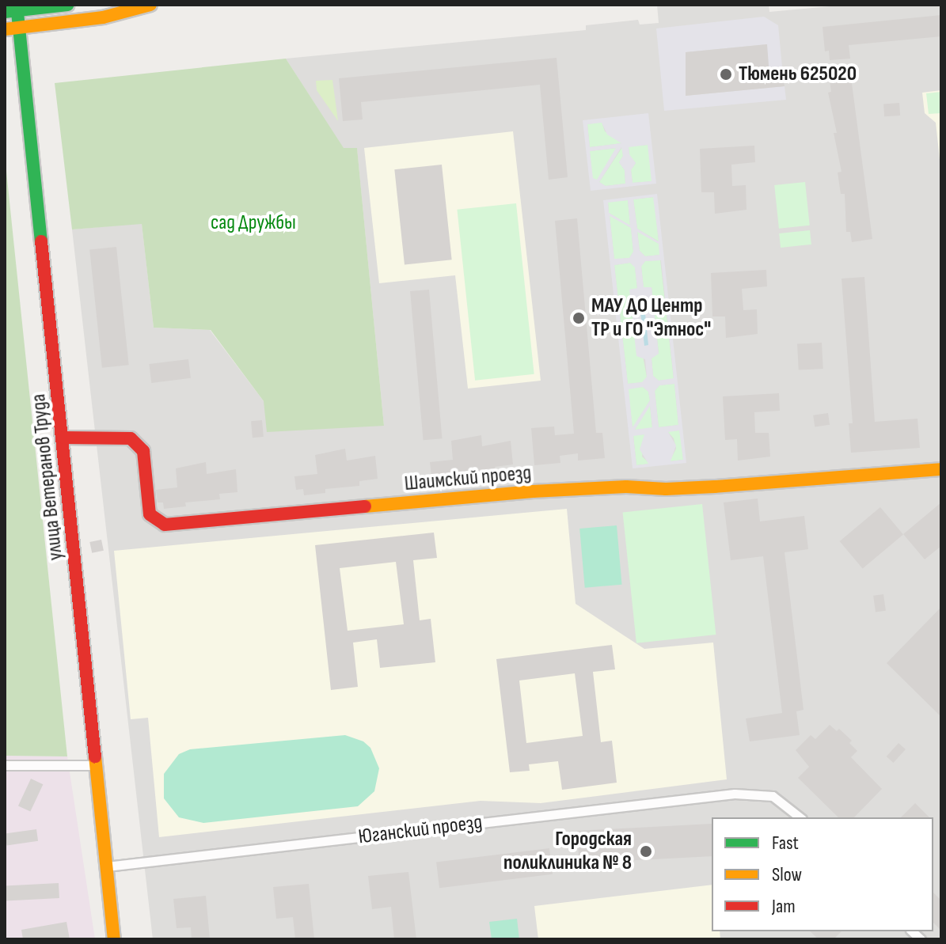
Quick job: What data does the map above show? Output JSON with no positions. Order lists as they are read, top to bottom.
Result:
{
  "streets": {
    "main road": ["улица Ветеранов Труда", "Шаимский проезд"],
    "street": ["Юганский проезд"]
  },
  "crossings": [
    ["улица Ветеранов Труда", "Шаимский проезд"],
    ["улица Ветеранов Труда", "Юганский проезд"]
  ],
  "parks": ["сад Дружбы"],
  "places": ["Тюмень 625020", "МАУ ДО Центр ТР и ГО \"Этнос\"", "Городская поликлиника № 8"],
  "legend": ["Fast", "Slow", "Jam"]
}
